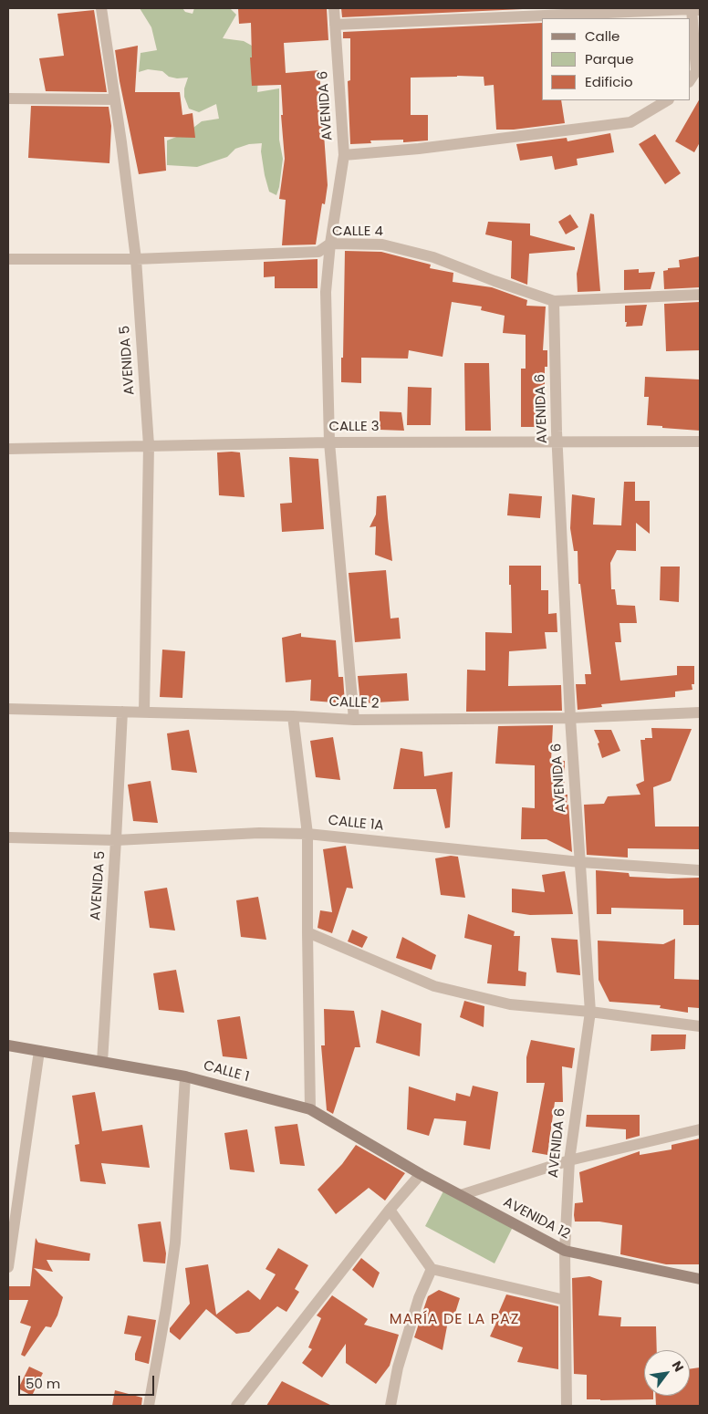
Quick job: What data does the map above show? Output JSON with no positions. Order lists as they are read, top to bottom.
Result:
{
  "streets": {
    "street": [
      "AVENIDA 6",
      "CALLE 4",
      "AVENIDA 5",
      "CALLE 3",
      "CALLE 2",
      "CALLE 1A",
      "CALLE 1",
      "AVENIDA 12"
    ]
  },
  "crossings": [
    ["AVENIDA 6", "CALLE 4"],
    ["AVENIDA 6", "CALLE 3"],
    ["AVENIDA 6", "CALLE 2"],
    ["AVENIDA 6", "CALLE 1A"],
    ["AVENIDA 6", "AVENIDA 12"],
    ["CALLE 4", "AVENIDA 5"],
    ["AVENIDA 5", "CALLE 3"],
    ["AVENIDA 5", "CALLE 2"],
    ["AVENIDA 5", "CALLE 1A"],
    ["AVENIDA 5", "CALLE 1"],
    ["CALLE 1", "AVENIDA 12"]
  ],
  "districts": ["MARÍA DE LA PAZ"],
  "legend": ["Calle", "Parque", "Edificio"],
  "scale_bar": "50 m",
  "north": "top right"
}
